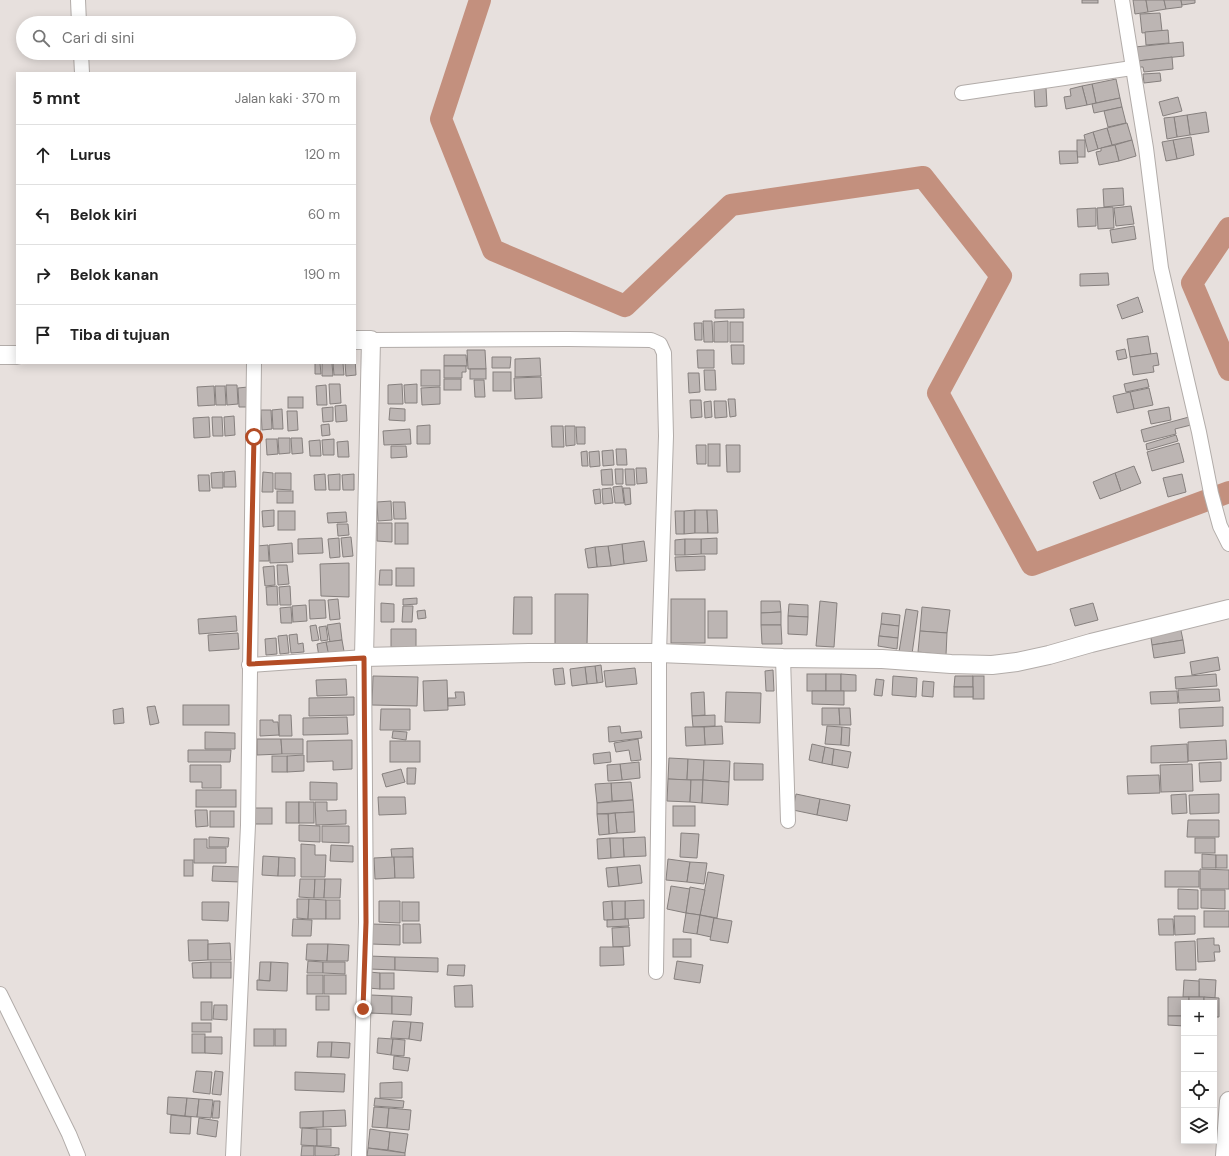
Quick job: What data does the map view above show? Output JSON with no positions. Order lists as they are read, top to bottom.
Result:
{
  "page": {
    "search": "Cari di sini",
    "heading": ["5 mnt", "Jalan kaki · 370 m"],
    "list": [
      ["Lurus", "120 m"],
      ["Belok kiri", "60 m"],
      ["Belok kanan", "190 m"],
      "Tiba di tujuan"
    ],
    "map_buttons": ["+", "−"]
  }
}
